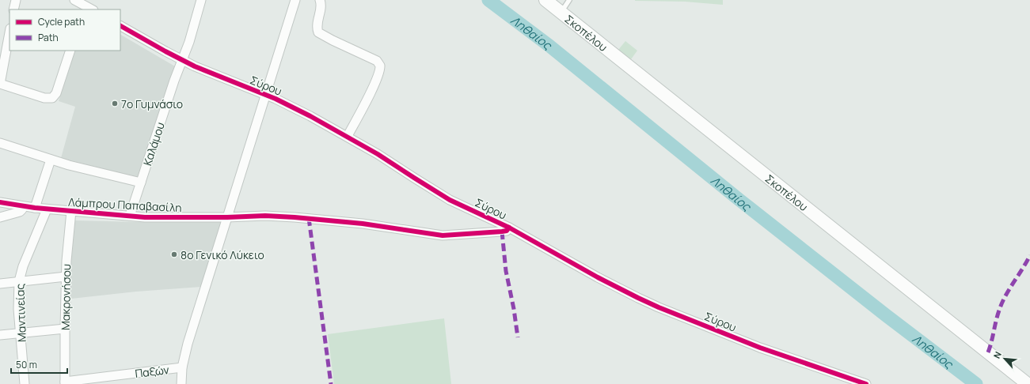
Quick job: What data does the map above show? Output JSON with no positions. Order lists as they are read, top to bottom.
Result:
{
  "streets": {
    "main road": ["Σκοπέλου"],
    "street": [
      "Σύρου",
      "Καλάμου",
      "Λάμπρου Παπαβασίλη",
      "Μακρονήσου",
      "Μαντινείας",
      "Παξών"
    ]
  },
  "crossings": [
    ["Σύρου", "Καλάμου"],
    ["Σύρου", "Λάμπρου Παπαβασίλη"],
    ["Καλάμου", "Λάμπρου Παπαβασίλη"],
    ["Λάμπρου Παπαβασίλη", "Μακρονήσου"],
    ["Λάμπρου Παπαβασίλη", "Μαντινείας"],
    ["Μακρονήσου", "Παξών"]
  ],
  "water": ["Ληθαίος"],
  "places": ["7ο Γυμνάσιο", "8ο Γενικό Λύκειο"],
  "legend": ["Cycle path", "Path"],
  "scale_bar": "50 m",
  "north": "top left"
}
